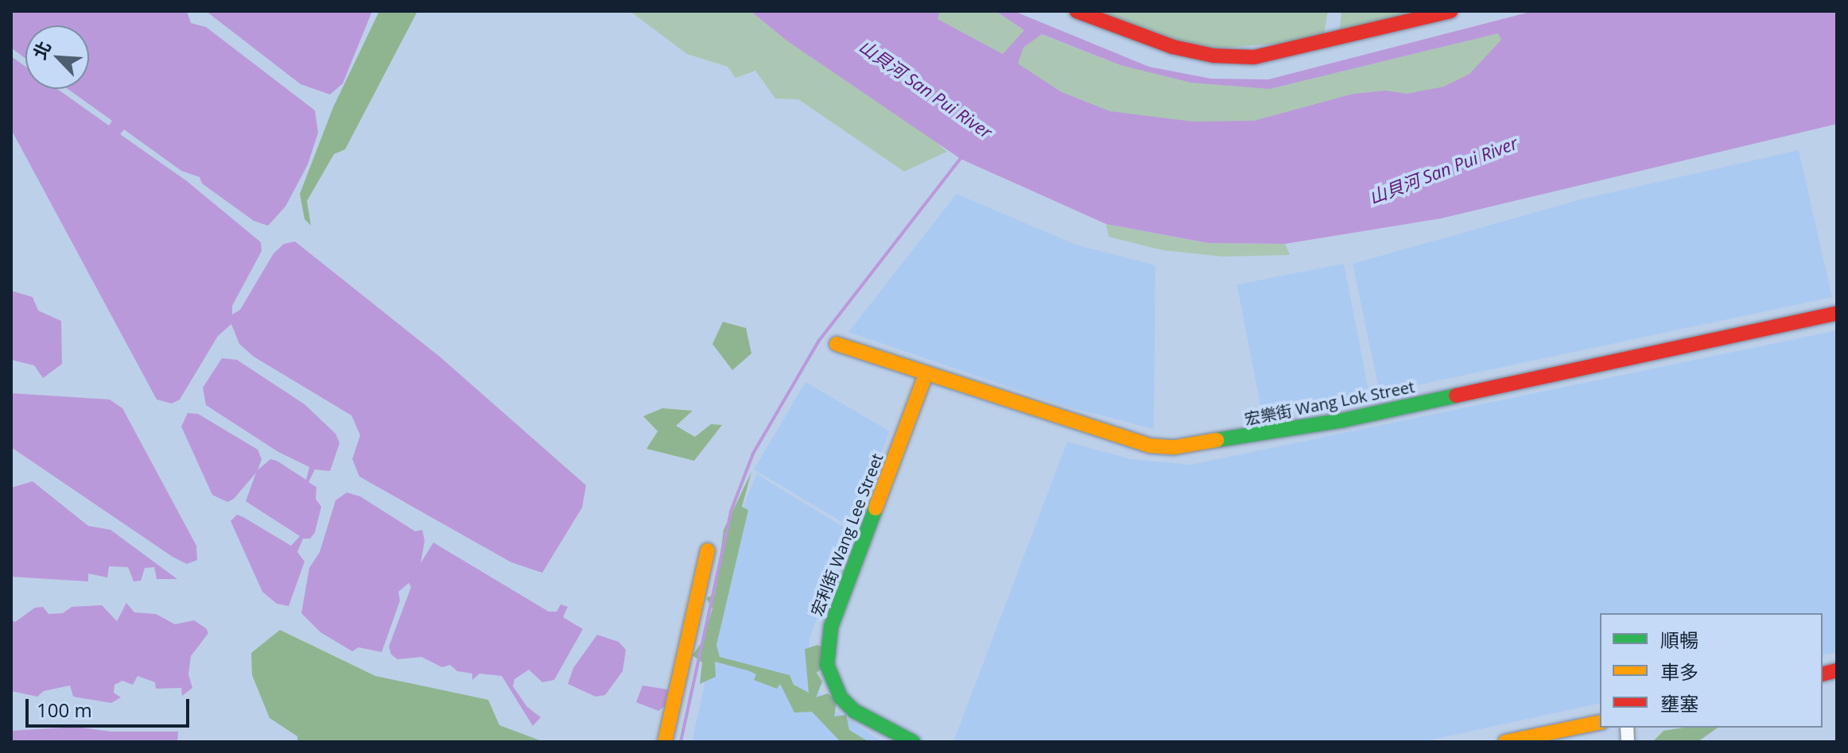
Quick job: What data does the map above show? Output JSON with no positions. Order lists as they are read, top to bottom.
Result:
{
  "streets": {
    "street": ["宏樂街 Wang Lok Street", "宏利街 Wang Lee Street"]
  },
  "crossings": [
    ["宏樂街 Wang Lok Street", "宏利街 Wang Lee Street"]
  ],
  "water": ["山貝河 San Pui River"],
  "legend": ["順暢", "車多", "壅塞"],
  "scale_bar": "100 m",
  "north": "top left"
}
